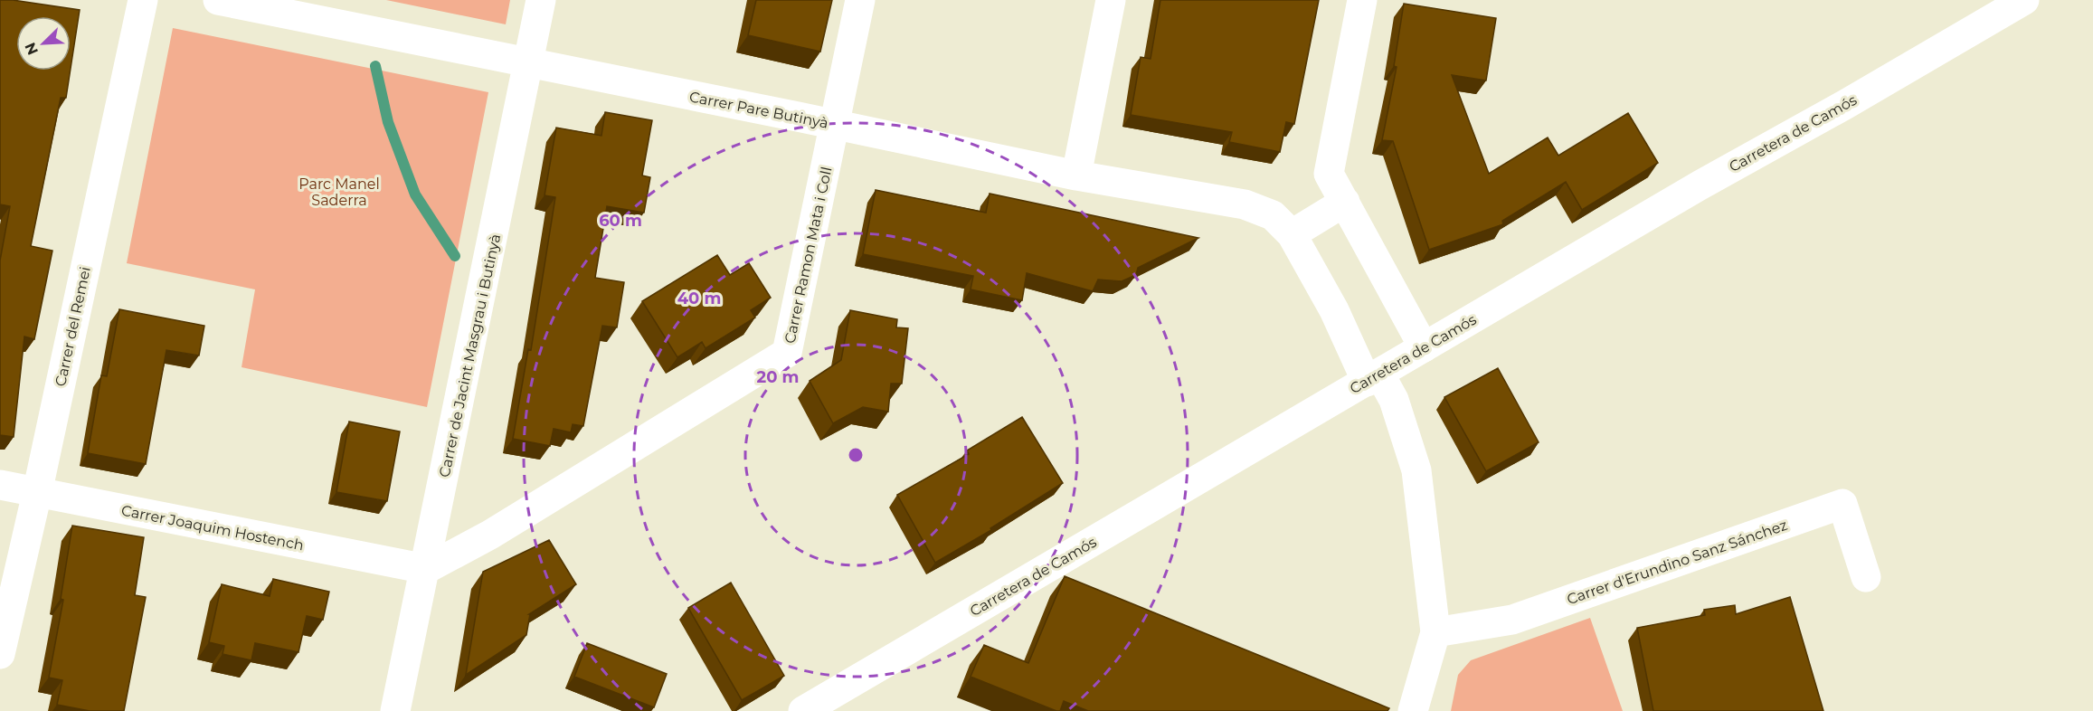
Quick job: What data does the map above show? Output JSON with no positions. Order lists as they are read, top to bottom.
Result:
{
  "streets": {
    "street": [
      "Carrer Pare Butinyà",
      "Carretera de Camós",
      "Carrer Ramon Mata i Coll",
      "Carrer del Remei",
      "Carrer de Jacint Masgrau i Butinyà",
      "Carrer Joaquim Hostench",
      "Carrer d'Erundino Sanz Sánchez"
    ]
  },
  "crossings": [
    ["Carrer Pare Butinyà", "Carretera de Camós"],
    ["Carrer Pare Butinyà", "Carrer Ramon Mata i Coll"],
    ["Carrer Pare Butinyà", "Carrer de Jacint Masgrau i Butinyà"],
    ["Carrer Pare Butinyà", "Carrer d'Erundino Sanz Sánchez"],
    ["Carrer Ramon Mata i Coll", "Carrer de Jacint Masgrau i Butinyà"],
    ["Carrer Ramon Mata i Coll", "Carrer Joaquim Hostench"],
    ["Carrer del Remei", "Carrer Joaquim Hostench"],
    ["Carrer de Jacint Masgrau i Butinyà", "Carrer Joaquim Hostench"]
  ],
  "parks": ["Parc Manel Saderra"],
  "north": "bottom left",
  "rings": ["60 m", "40 m", "20 m"]
}
